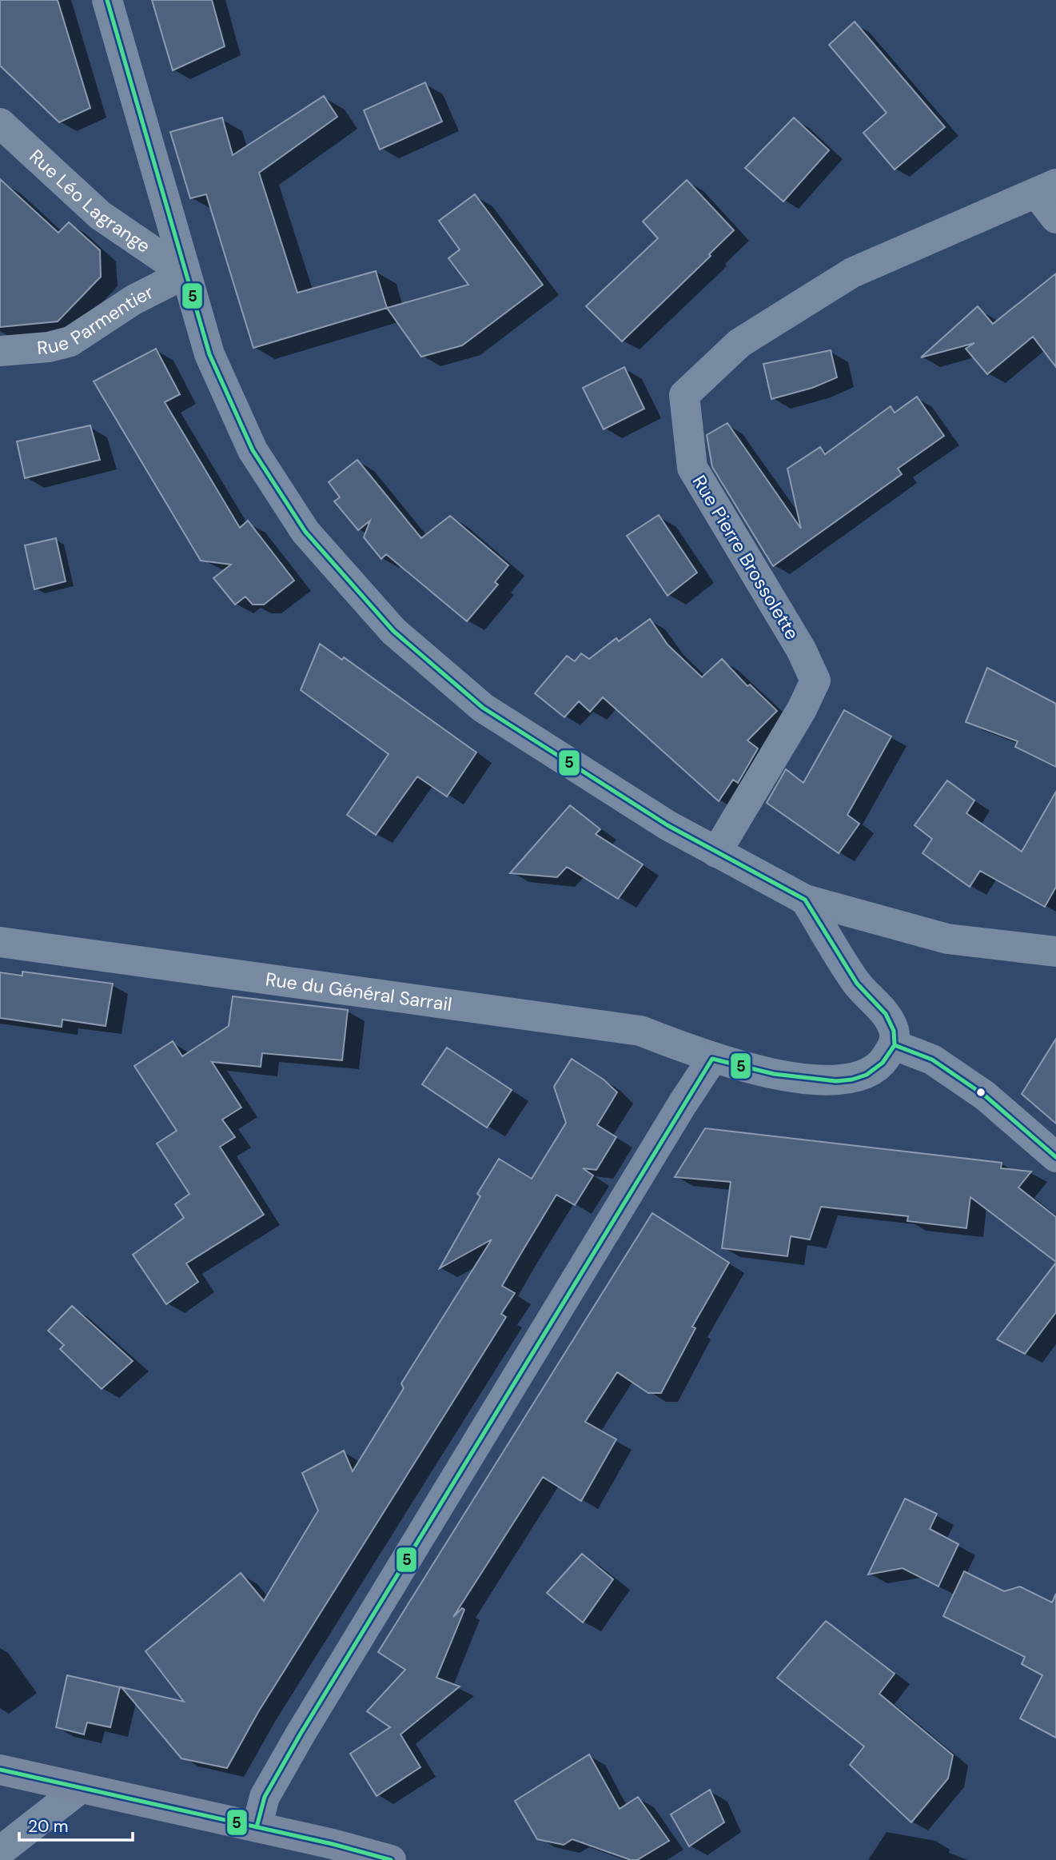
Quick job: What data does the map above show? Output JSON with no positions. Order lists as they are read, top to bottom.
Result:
{
  "streets": {
    "street": [
      "Rue Léo Lagrange",
      "Rue Parmentier",
      "Rue Pierre Brossolette",
      "Rue du Général Sarrail"
    ]
  },
  "crossings": [
    ["Rue Léo Lagrange", "Rue Parmentier"]
  ],
  "lines": ["transit line 5"],
  "scale_bar": "20 m"
}
